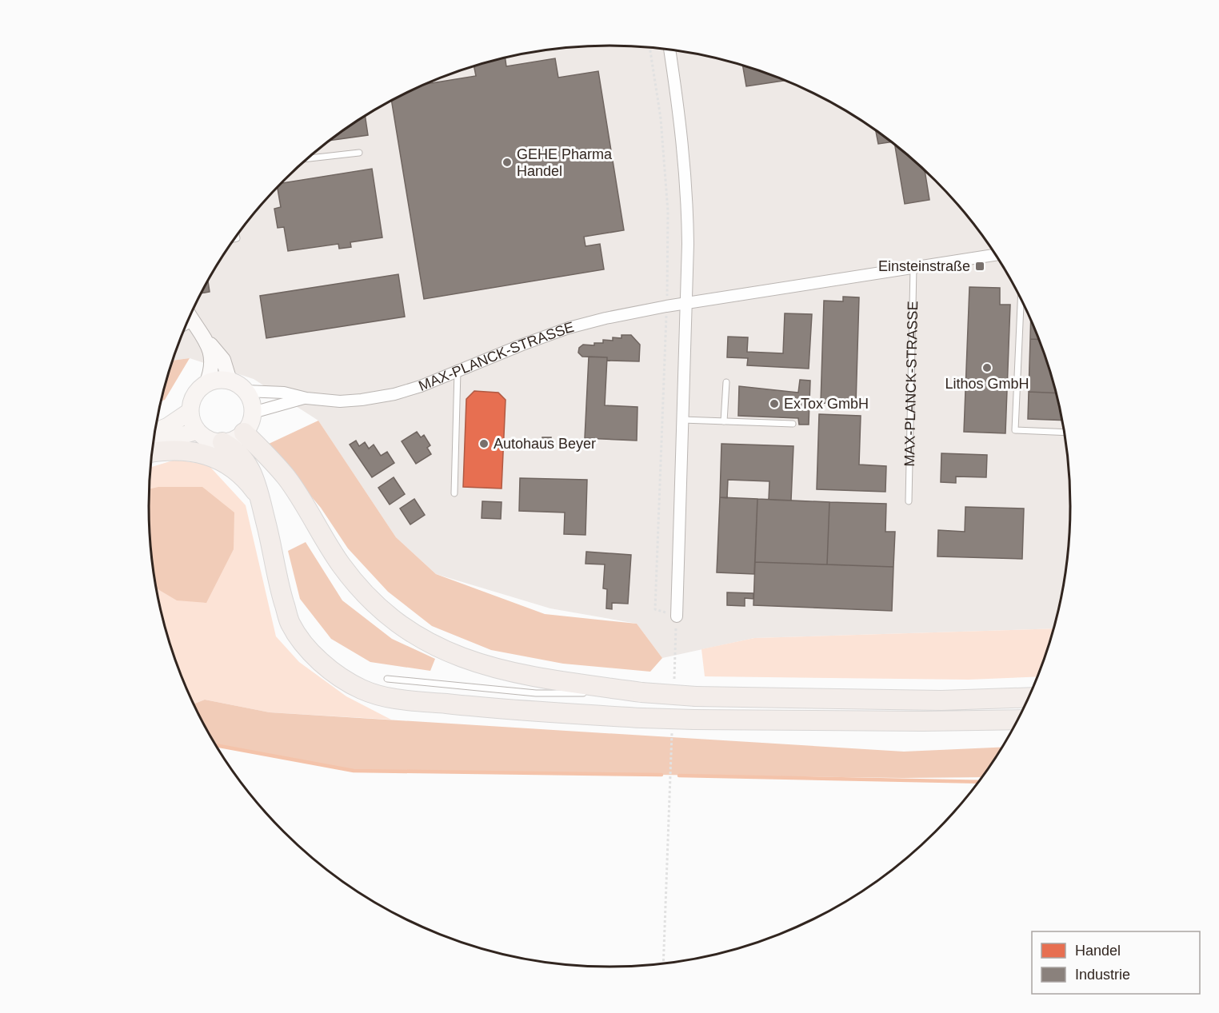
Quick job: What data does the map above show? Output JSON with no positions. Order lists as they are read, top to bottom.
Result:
{
  "streets": {
    "street": ["MAX-PLANCK-STRASSE"]
  },
  "places": {
    "other": [
      "GEHE Pharma Handel",
      "Lithos GmbH",
      "ExTox GmbH",
      "Autohaus Beyer"
    ],
    "transit": ["Einsteinstraße"]
  },
  "legend": ["Handel", "Industrie"]
}
